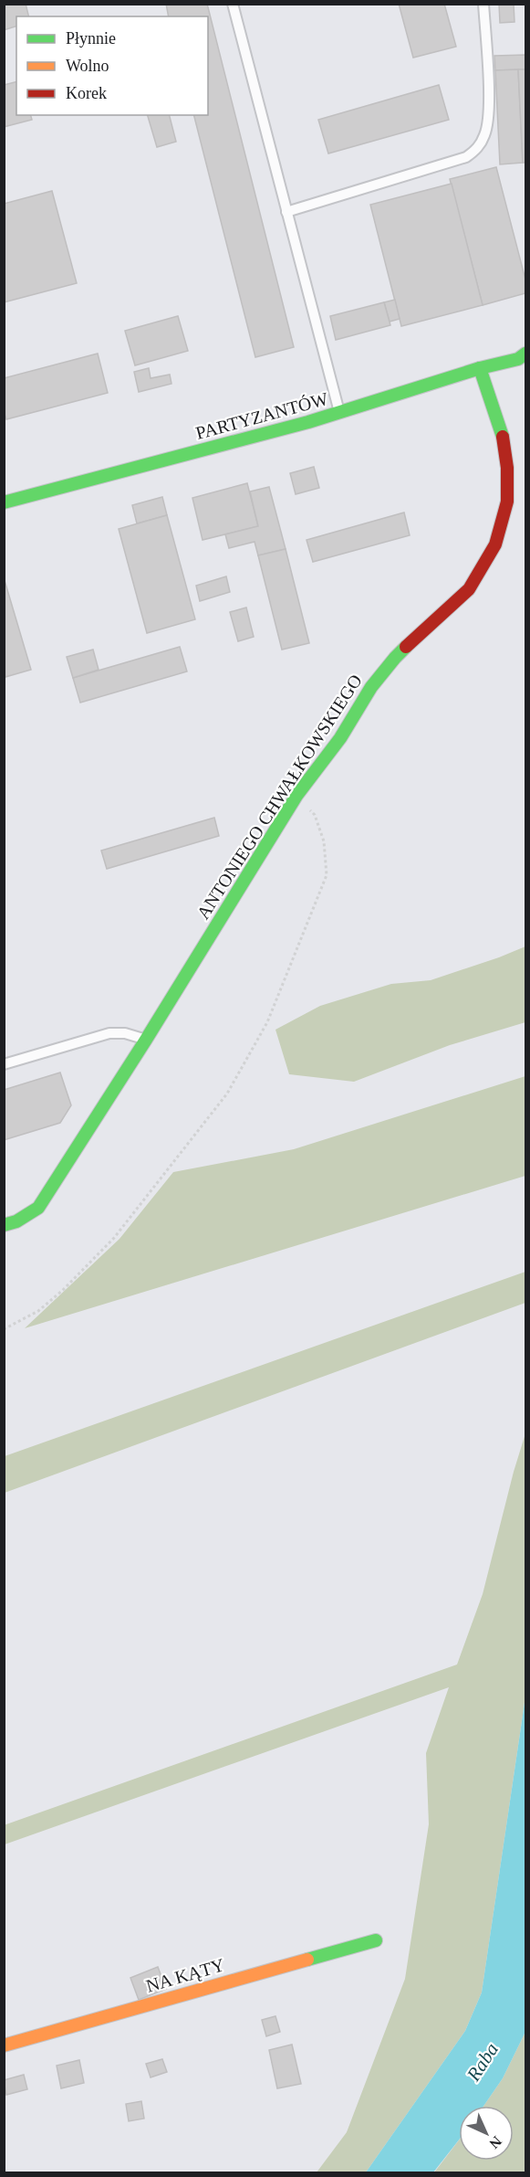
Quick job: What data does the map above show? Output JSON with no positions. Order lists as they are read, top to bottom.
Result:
{
  "streets": {
    "street": ["PARTYZANTÓW", "ANTONIEGO CHWAŁKOWSKIEGO", "NA KĄTY"]
  },
  "crossings": [
    ["PARTYZANTÓW", "ANTONIEGO CHWAŁKOWSKIEGO"]
  ],
  "water": ["Raba"],
  "legend": ["Płynnie", "Wolno", "Korek"],
  "north": "bottom right"
}
